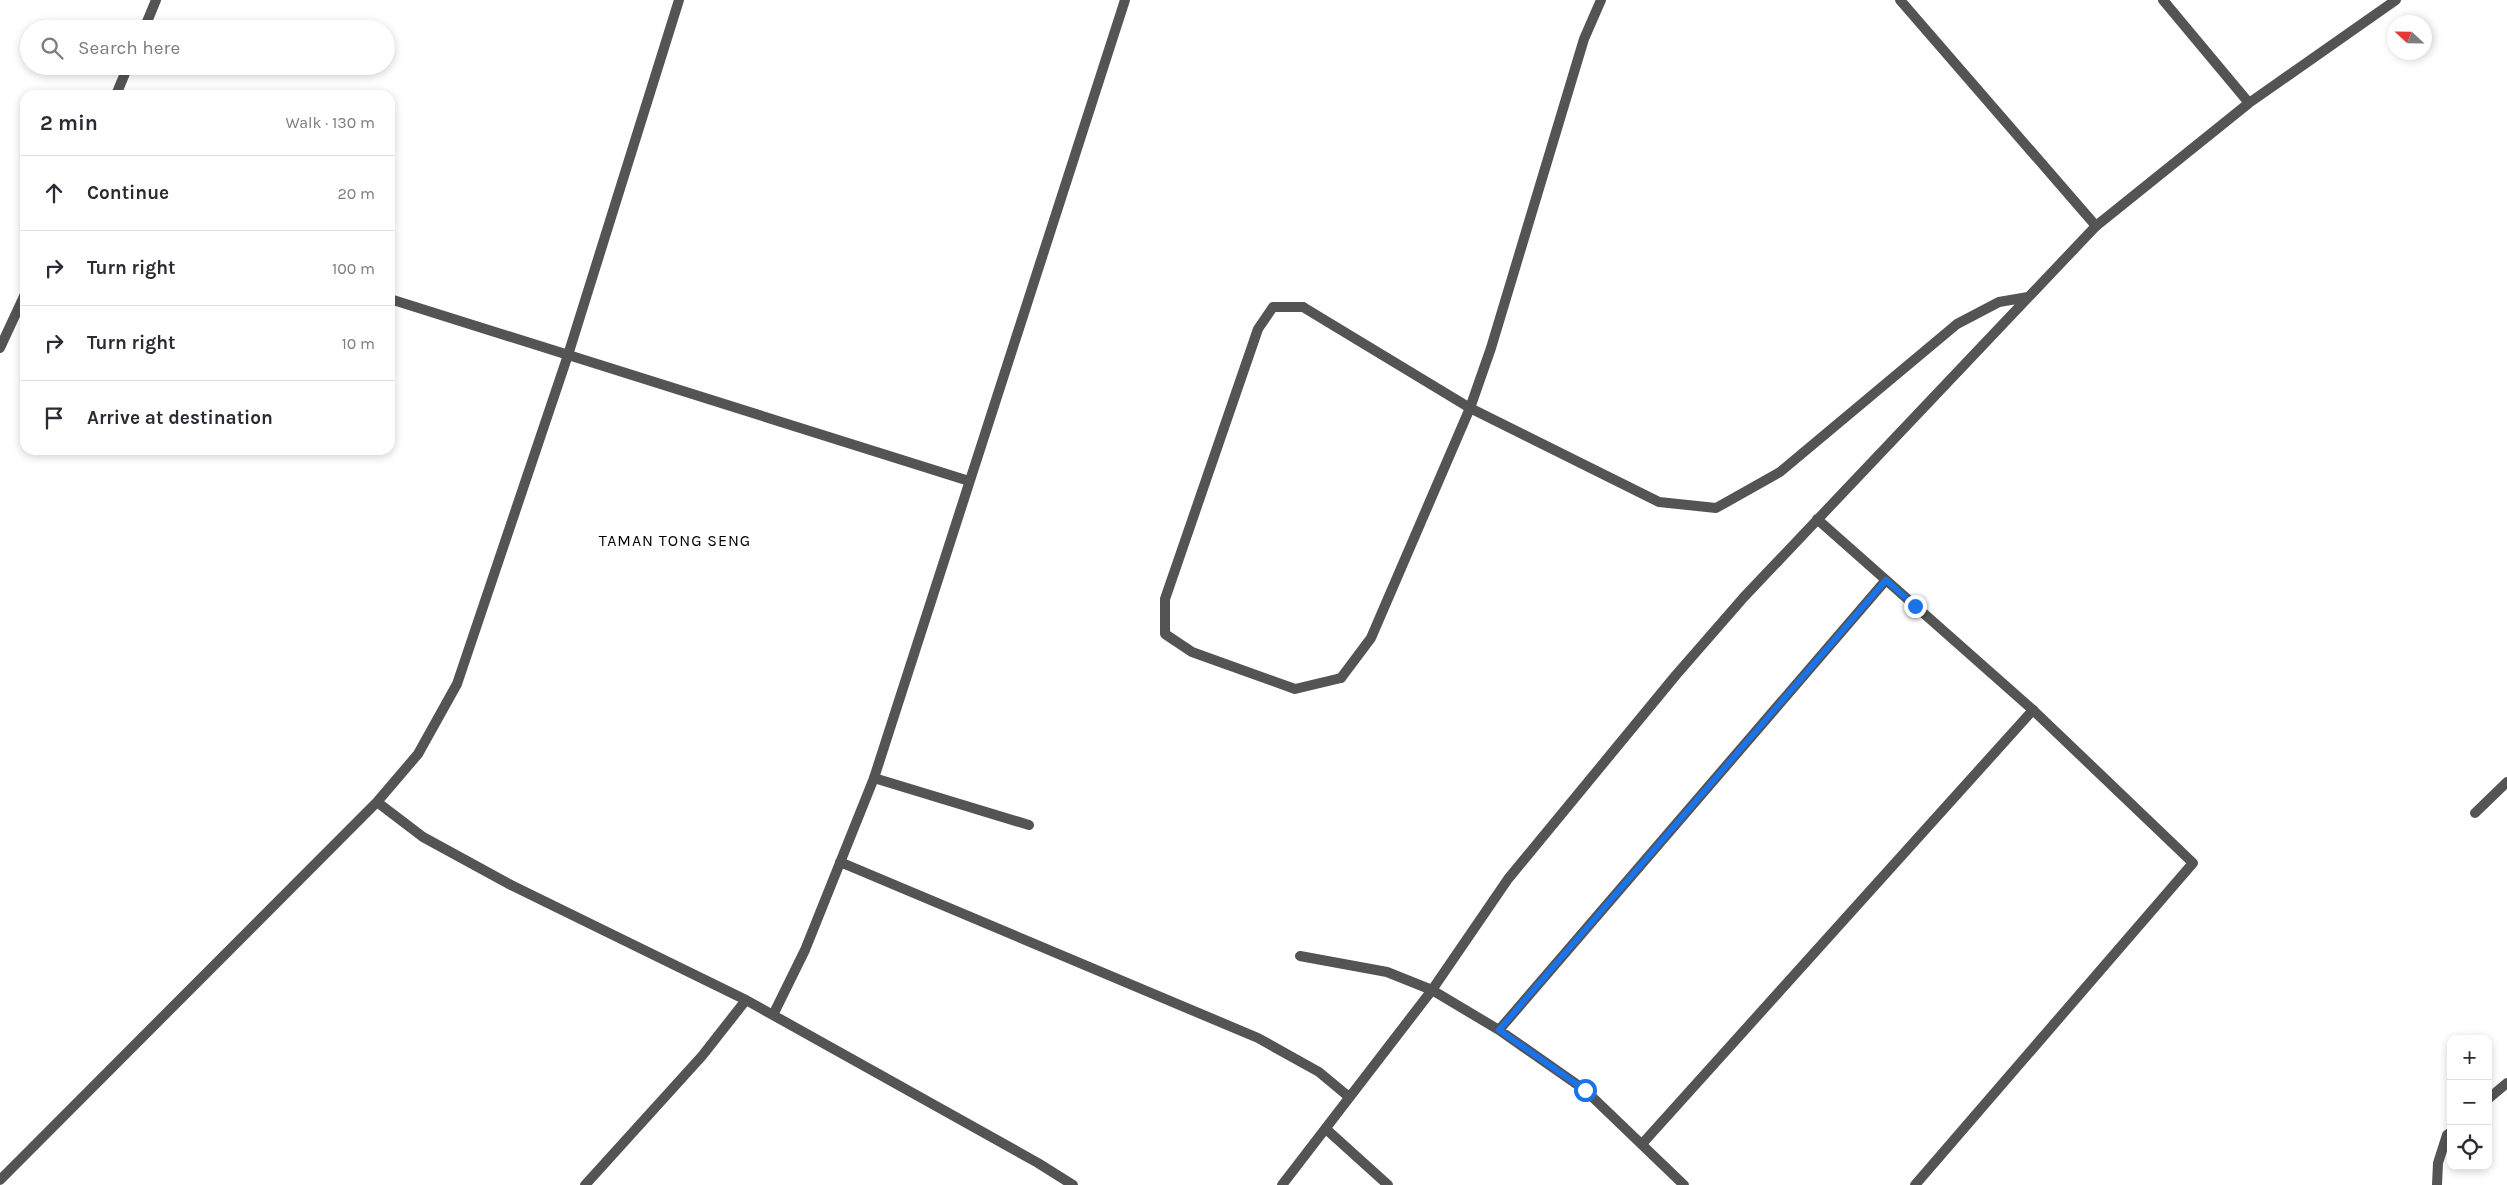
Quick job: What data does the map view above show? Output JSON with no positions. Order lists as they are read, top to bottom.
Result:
{
  "districts": ["TAMAN TONG SENG"],
  "north": "left",
  "page": {
    "search": "Search here",
    "heading": ["2 min", "Walk · 130 m"],
    "list": [
      ["Continue", "20 m"],
      ["Turn right", "100 m"],
      ["Turn right", "10 m"],
      "Arrive at destination"
    ],
    "map_buttons": ["+", "−"]
  }
}
